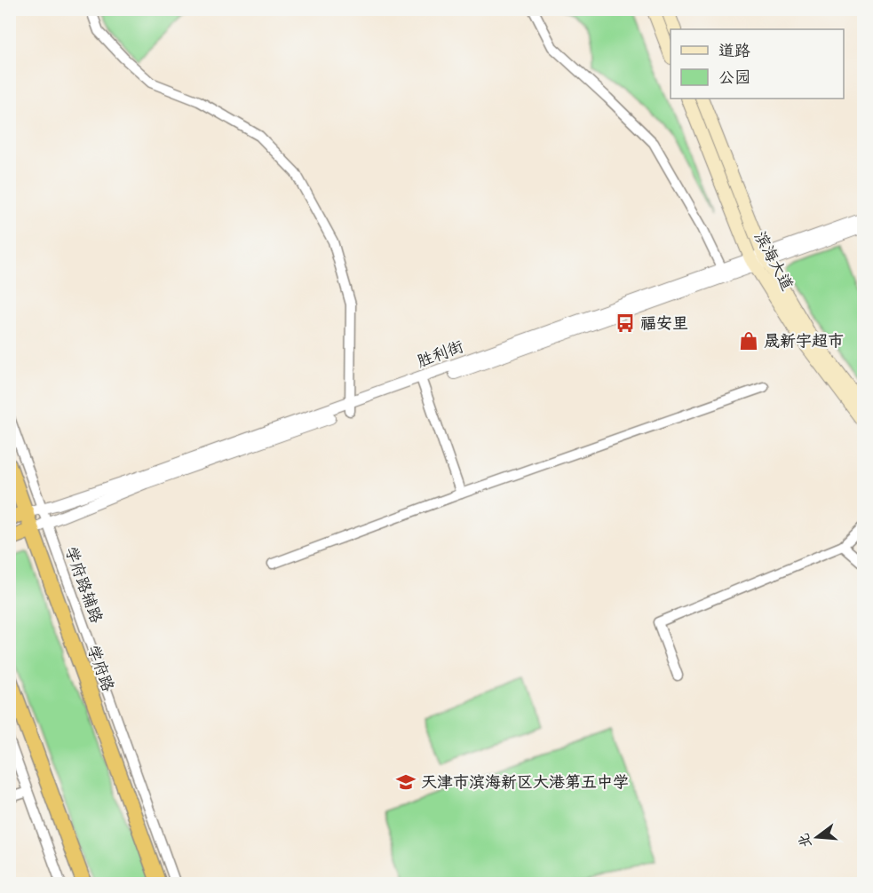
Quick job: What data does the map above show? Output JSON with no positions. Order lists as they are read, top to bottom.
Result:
{
  "streets": {
    "highway": ["学府路"],
    "main road": ["滨海大道"],
    "street": ["胜利街", "学府路辅路"]
  },
  "crossings": [
    ["滨海大道", "胜利街"],
    ["胜利街", "学府路辅路"],
    ["胜利街", "学府路"]
  ],
  "places": {
    "bus stop": ["福安里"],
    "shop": ["晟新宇超市"],
    "school or university": ["天津市滨海新区大港第五中学"]
  },
  "legend": ["道路", "公园"],
  "north": "left"
}
